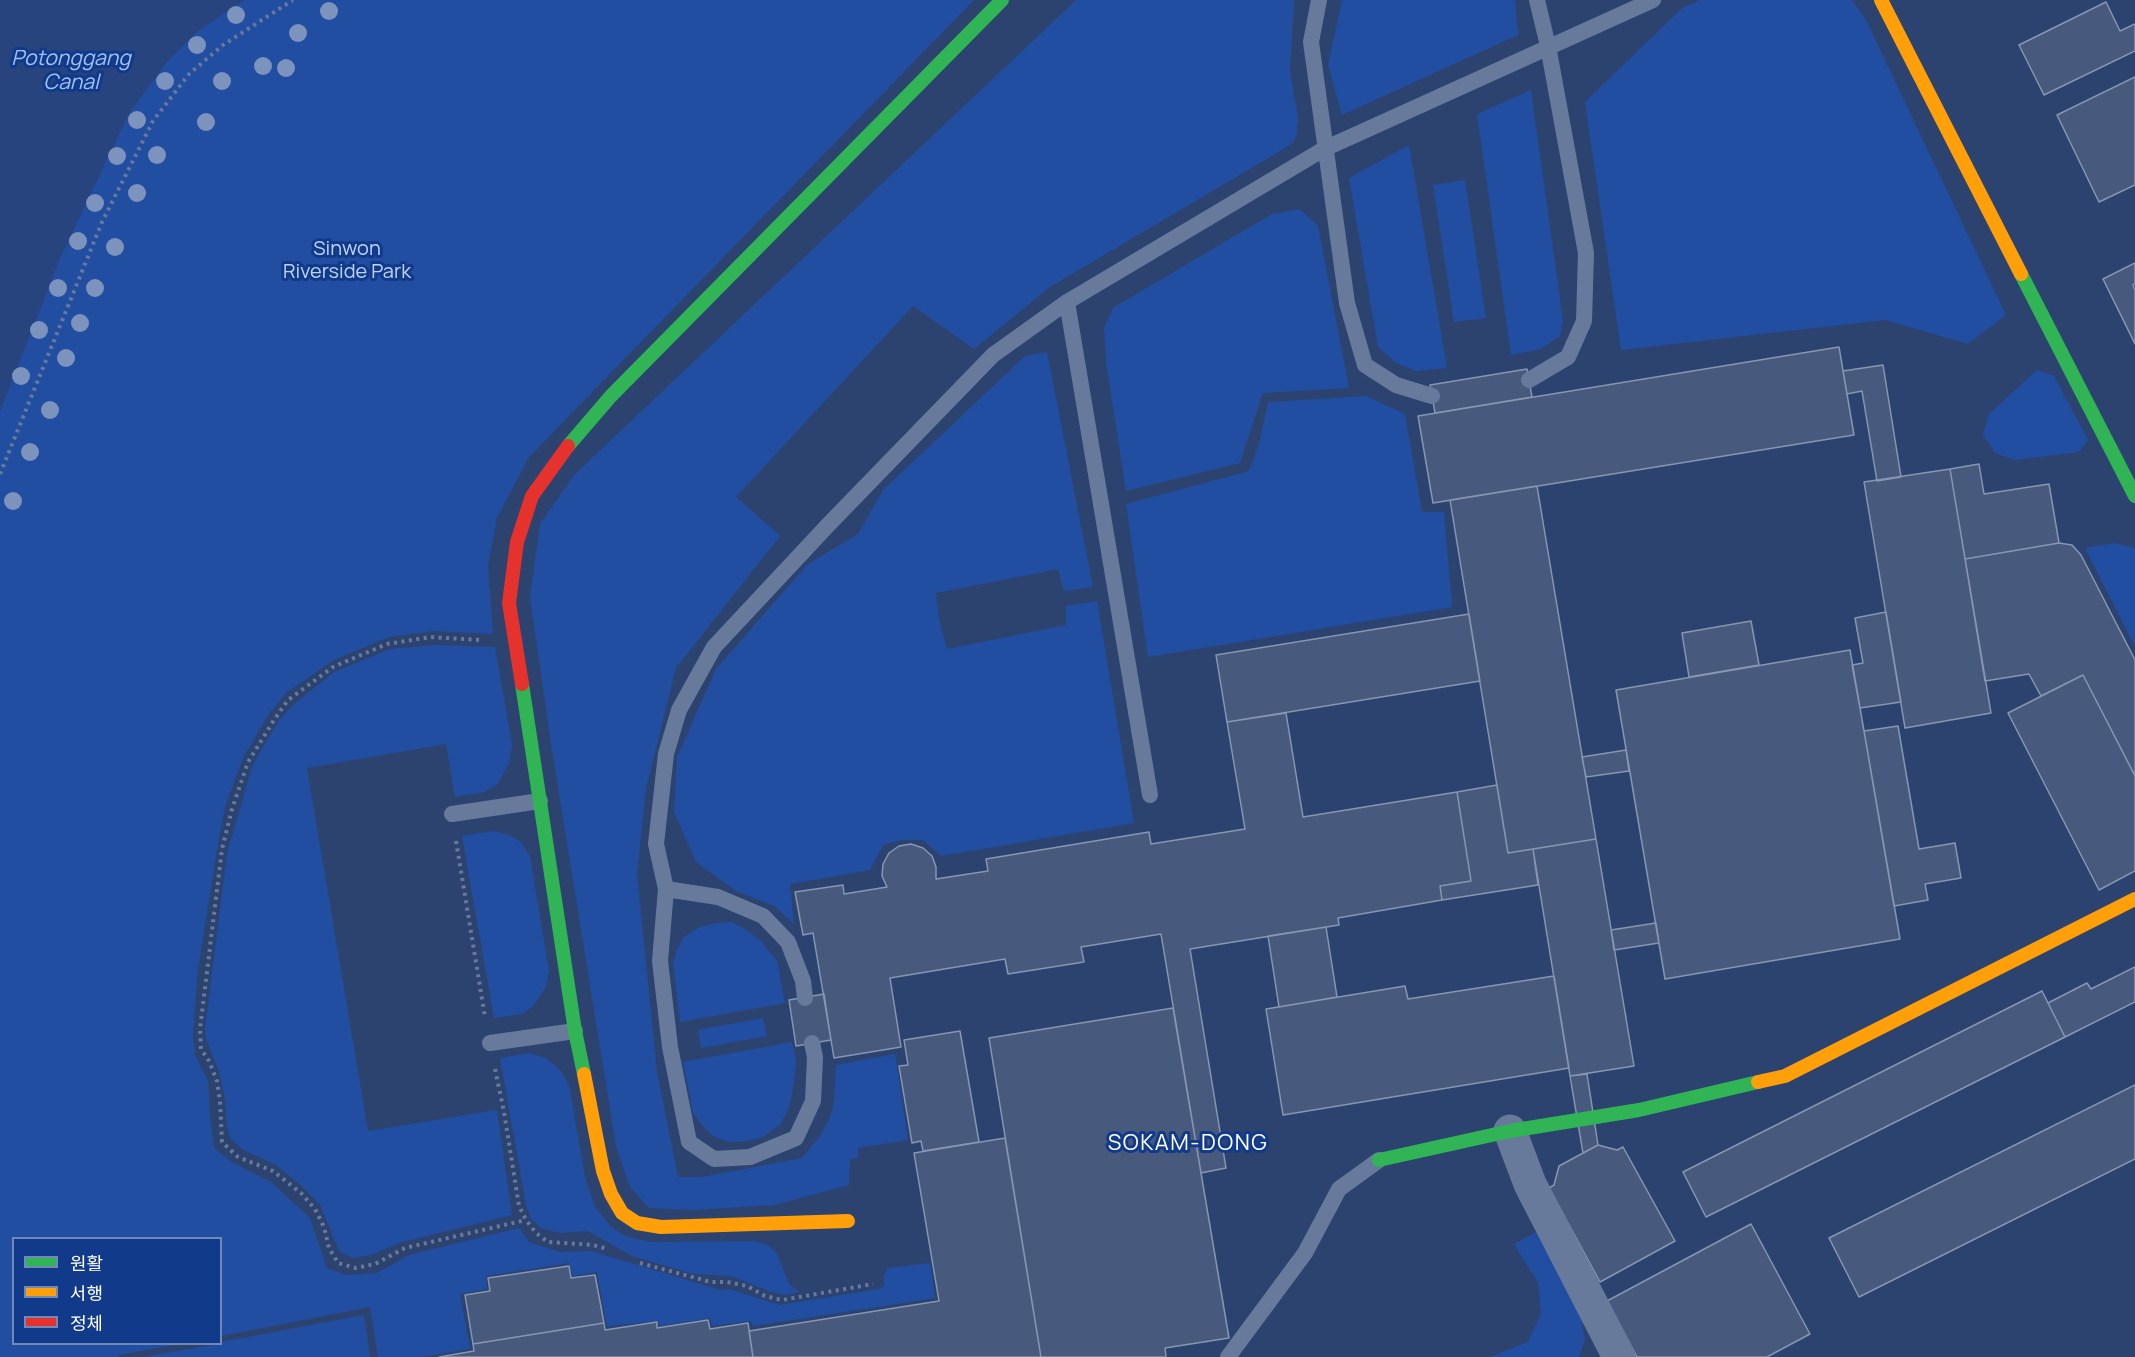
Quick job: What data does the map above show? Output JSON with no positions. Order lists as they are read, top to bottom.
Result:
{
  "districts": ["SOKAM-DONG"],
  "water": ["Potonggang Canal"],
  "parks": ["Sinwon Riverside Park"],
  "legend": ["원활", "서행", "정체"]
}
